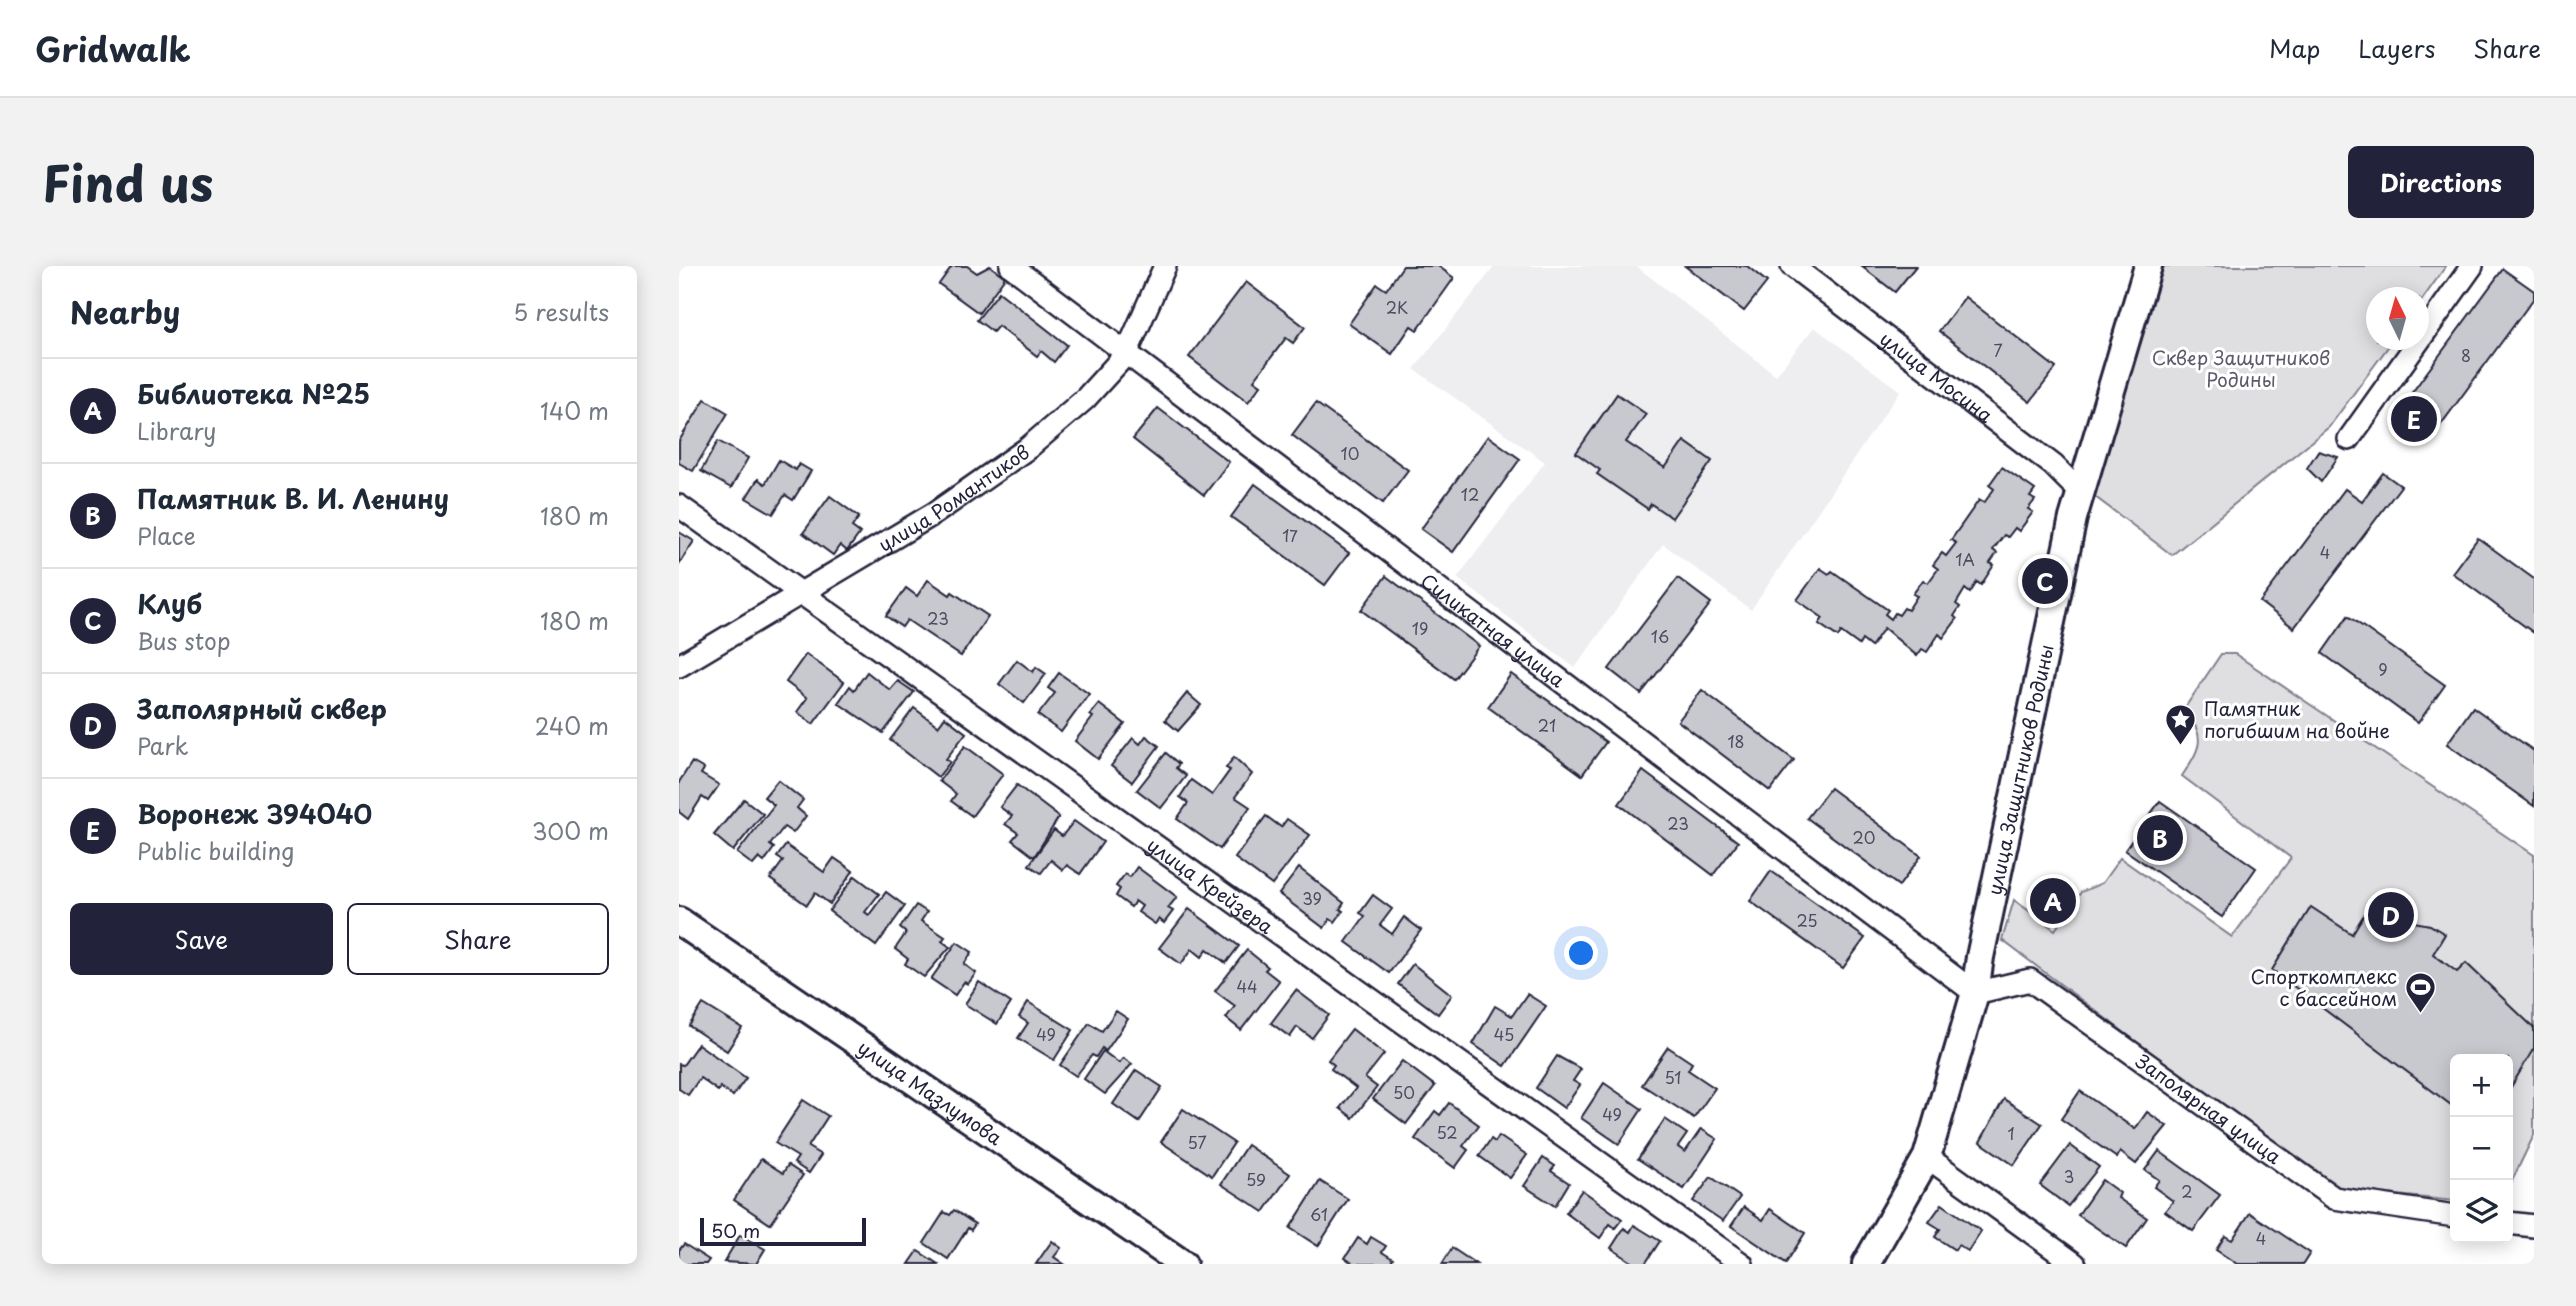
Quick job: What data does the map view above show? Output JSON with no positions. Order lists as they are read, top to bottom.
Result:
{
  "streets": {
    "street": [
      "улица Мосина",
      "улица Романтиков",
      "Силикатная улица",
      "улица Защитников Родины",
      "улица Крейзера",
      "улица Мазлумова",
      "Заполярная улица"
    ]
  },
  "crossings": [
    ["улица Мосина", "улица Защитников Родины"],
    ["улица Романтиков", "Силикатная улица"],
    ["улица Романтиков", "улица Крейзера"],
    ["Силикатная улица", "улица Защитников Родины"],
    ["Силикатная улица", "Заполярная улица"],
    ["улица Защитников Родины", "Заполярная улица"]
  ],
  "parks": ["Сквер Защитников Родины"],
  "places": {
    "place": ["Памятник погибшим на войне"],
    "sports": ["Спорткомплекс с бассейном"]
  },
  "house_numbers": [
    "2К",
    "7",
    "8",
    "10",
    "12",
    "17",
    "4",
    "1А",
    "23",
    "19",
    "16",
    "9",
    "21",
    "18",
    "23",
    "20",
    "39",
    "25",
    "44",
    "49",
    "45",
    "51",
    "50",
    "49",
    "52",
    "1",
    "57",
    "3",
    "59",
    "2",
    "61",
    "4"
  ],
  "scale_bar": "50 m",
  "north": "top",
  "page": {
    "header": "Gridwalk",
    "nav": ["Map", "Layers", "Share"],
    "title": "Find us",
    "buttons": [
      "Directions",
      ["Save", "Share"]
    ],
    "heading": ["Nearby", "5 results"],
    "list": [
      {
        "mark": "A",
        "name": "Библиотека №25",
        "note": "Library",
        "value": "140 m"
      },
      {
        "mark": "B",
        "name": "Памятник В. И. Ленину",
        "note": "Place",
        "value": "180 m"
      },
      {
        "mark": "C",
        "name": "Клуб",
        "note": "Bus stop",
        "value": "180 m"
      },
      {
        "mark": "D",
        "name": "Заполярный сквер",
        "note": "Park",
        "value": "240 m"
      },
      {
        "mark": "E",
        "name": "Воронеж 394040",
        "note": "Public building",
        "value": "300 m"
      }
    ],
    "pins": [
      "E",
      "C",
      "B",
      "A",
      "D"
    ],
    "map_buttons": ["+", "−"],
    "scale": "50 m"
  }
}
